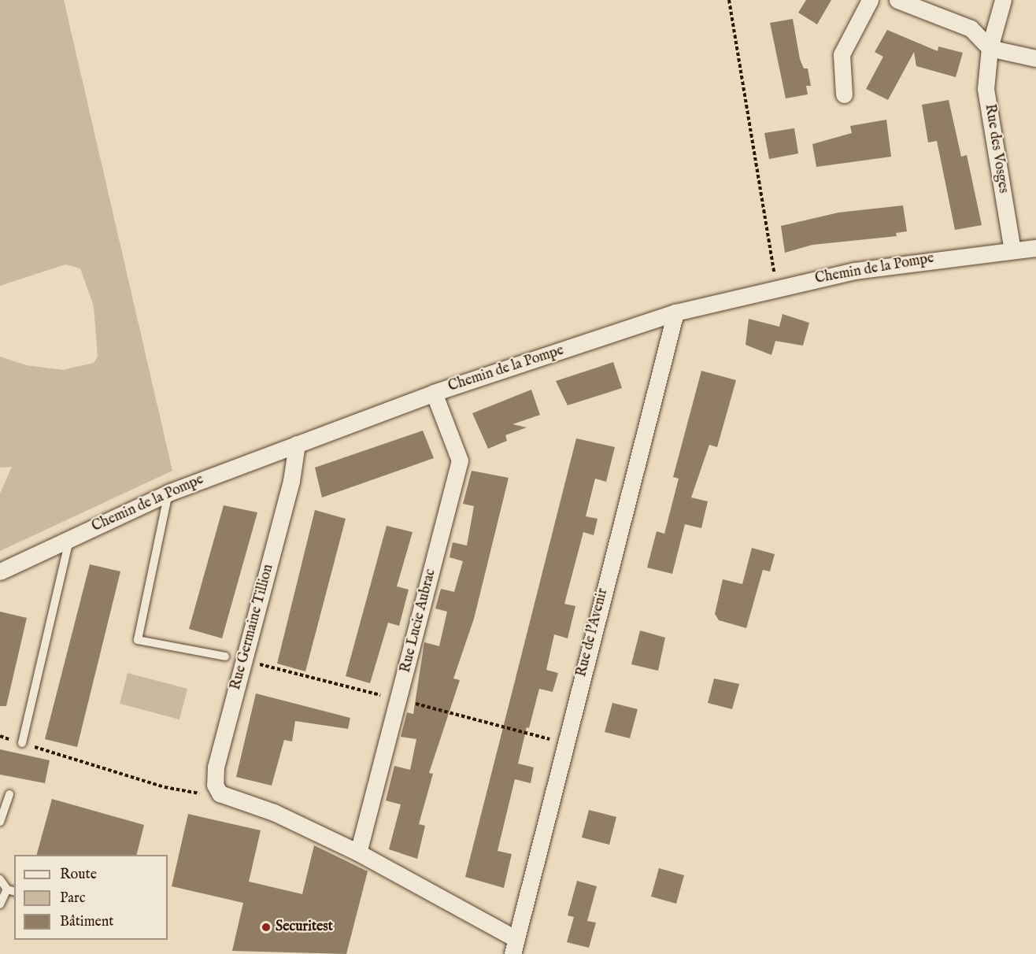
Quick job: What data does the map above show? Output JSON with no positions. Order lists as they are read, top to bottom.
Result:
{
  "streets": {
    "street": [
      "Rue des Vosges",
      "Chemin de la Pompe",
      "Rue Lucie Aubrac",
      "Rue Germaine Tillion",
      "Rue de l'Avenir"
    ]
  },
  "crossings": [
    ["Rue des Vosges", "Chemin de la Pompe"],
    ["Chemin de la Pompe", "Rue Lucie Aubrac"],
    ["Chemin de la Pompe", "Rue Germaine Tillion"],
    ["Chemin de la Pompe", "Rue de l'Avenir"]
  ],
  "places": ["Securitest"],
  "legend": ["Route", "Parc", "Bâtiment"]
}
